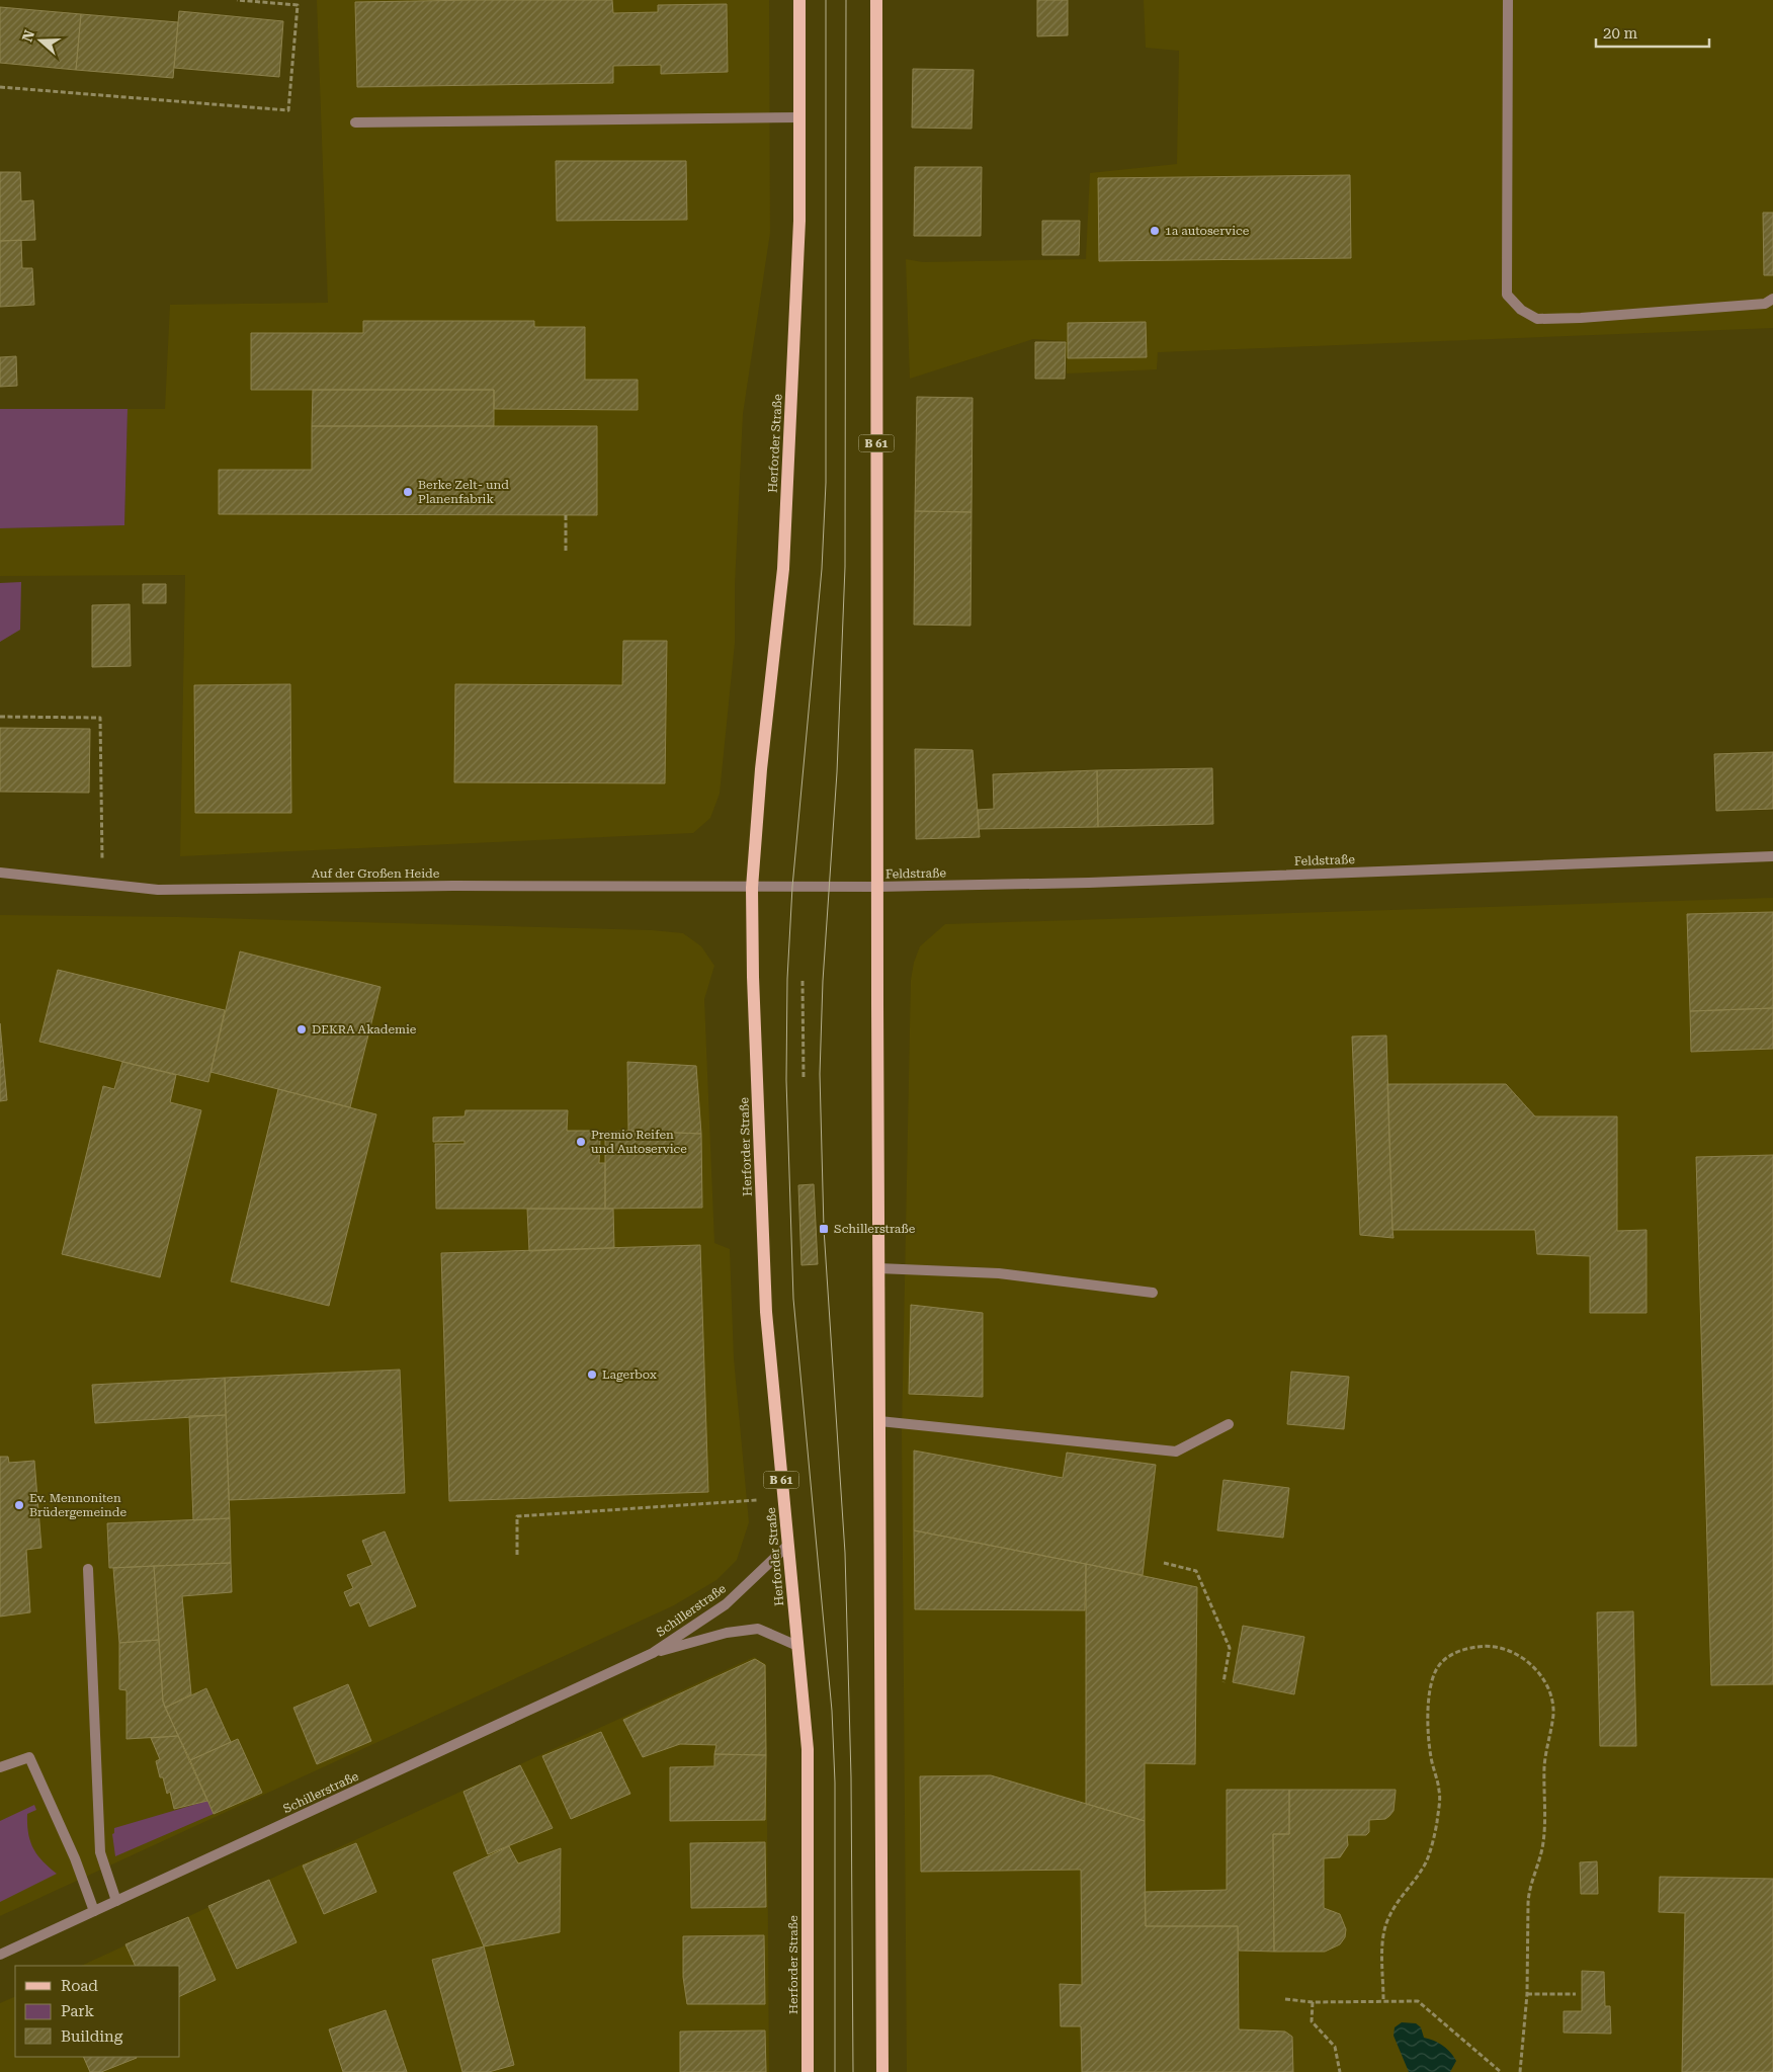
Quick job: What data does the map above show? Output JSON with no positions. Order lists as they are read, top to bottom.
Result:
{
  "streets": {
    "main road": ["Herforder Straße", "B 61"],
    "street": ["Feldstraße", "Auf der Großen Heide", "Schillerstraße"]
  },
  "crossings": [
    ["Herforder Straße", "Auf der Großen Heide"],
    ["Herforder Straße", "Schillerstraße"],
    ["B 61", "Feldstraße"]
  ],
  "places": {
    "other": [
      "1a autoservice",
      "Berke Zelt- und Planenfabrik",
      "DEKRA Akademie",
      "Premio Reifen und Autoservice",
      "Lagerbox",
      "Ev. Mennoniten Brüdergemeinde"
    ],
    "transit": ["Schillerstraße"]
  },
  "legend": ["Road", "Park", "Building"],
  "scale_bar": "20 m",
  "north": "left"
}
